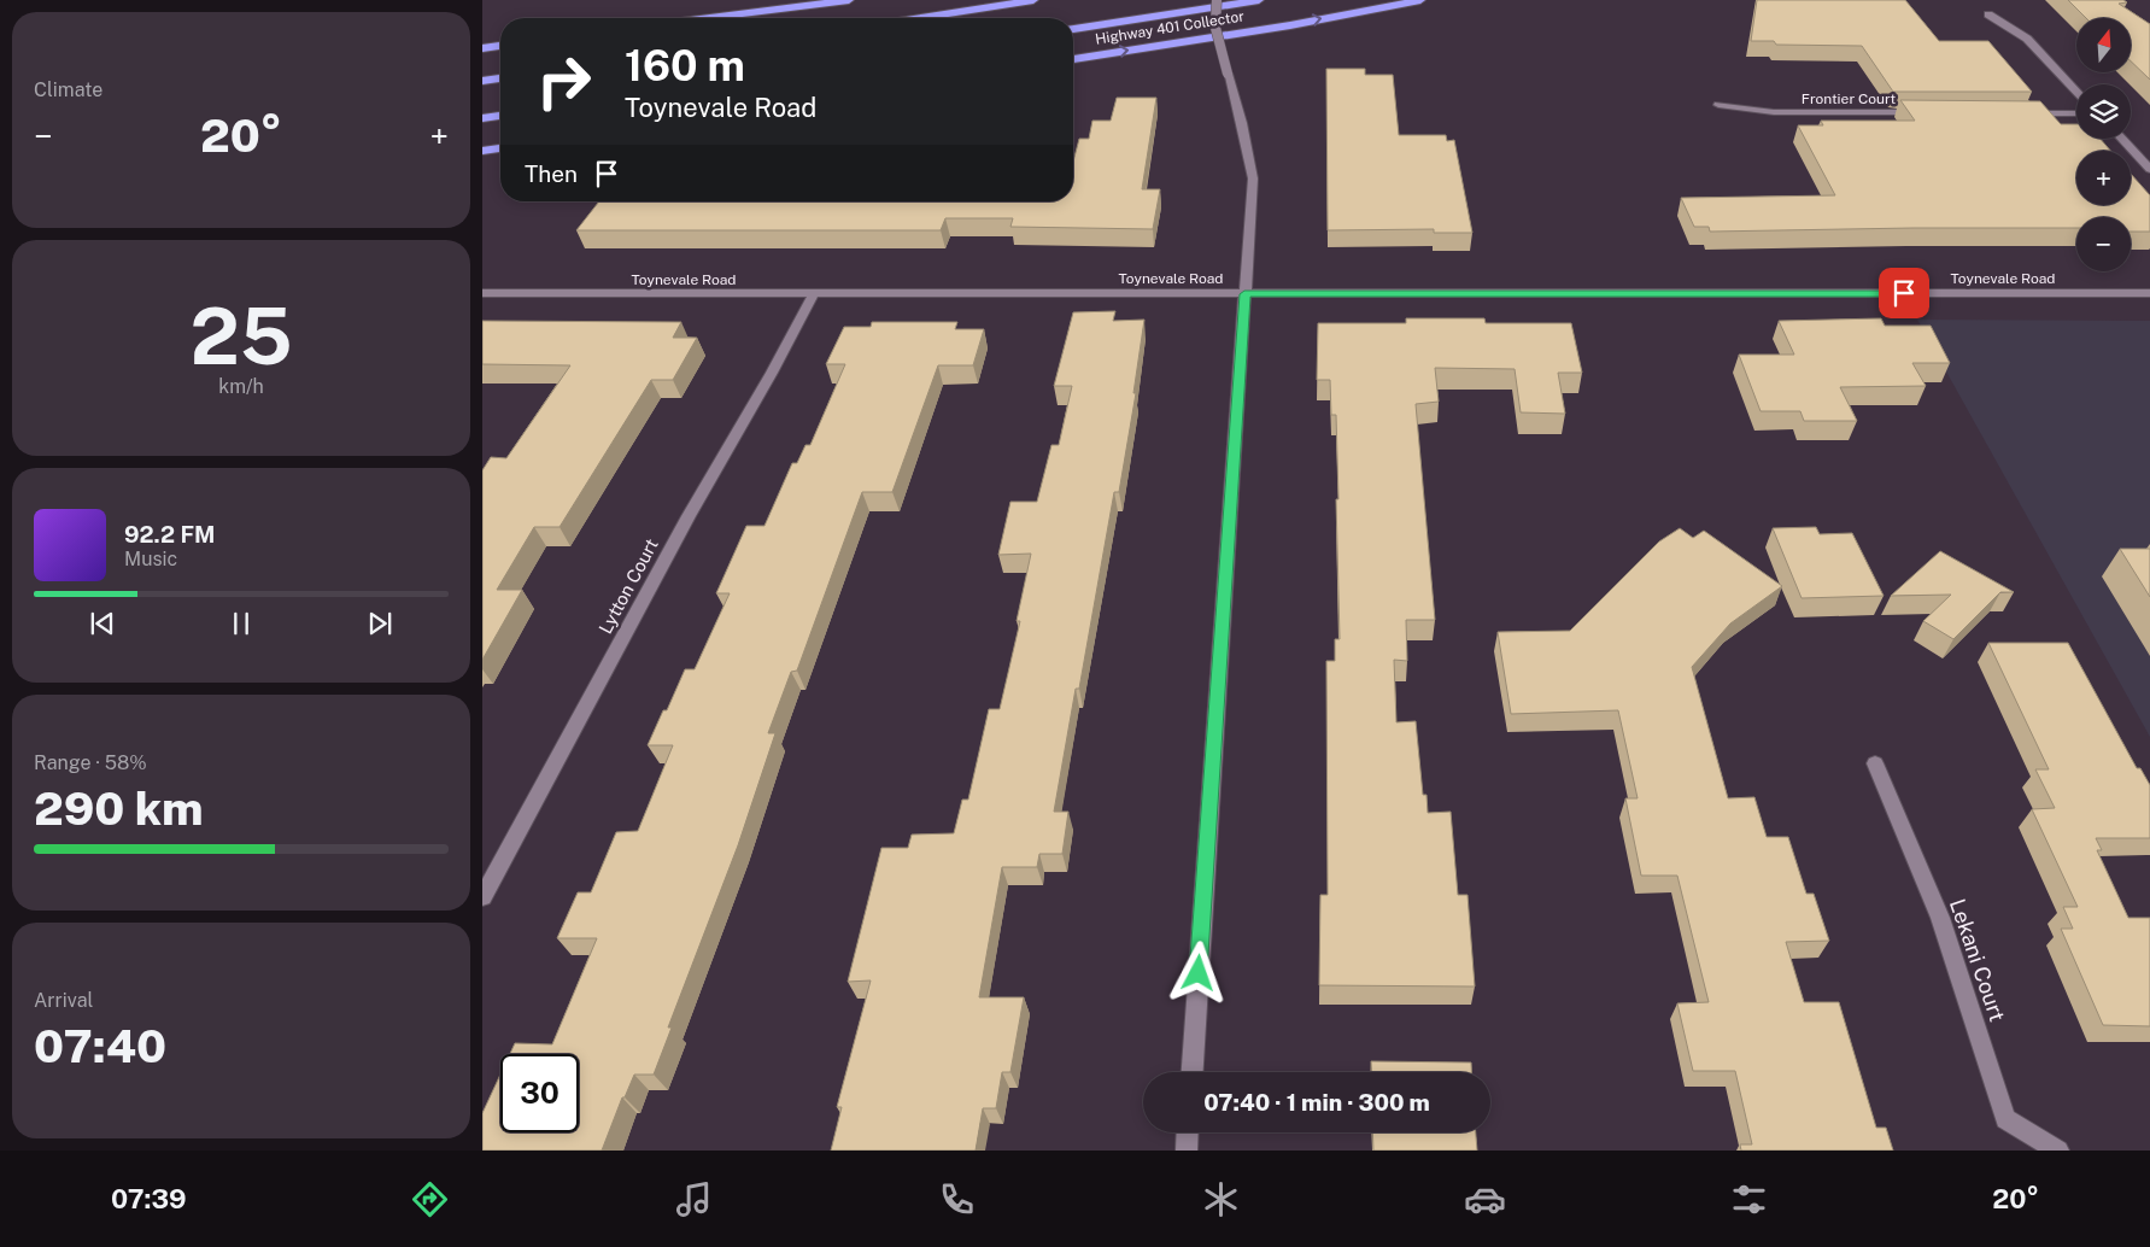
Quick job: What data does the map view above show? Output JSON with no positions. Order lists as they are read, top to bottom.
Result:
{
  "streets": {
    "highway": ["Highway 401 Collector"],
    "street": [
      "Frontier Court",
      "Toynevale Road",
      "Lytton Court",
      "Lekani Court"
    ]
  },
  "crossings": [
    ["Toynevale Road", "Lytton Court"]
  ],
  "north": "top",
  "page": {
    "tile": [
      "Climate",
      ["25", "km/h"],
      ["Range · 58%", "290 km"],
      ["Arrival", "07:40"]
    ],
    "map_buttons": ["+", "−"],
    "turn": ["160 m", "Toynevale Road"],
    "heat": ["−", "20°", "+"],
    "then": "Then",
    "song": ["92.2 FM", "Music"],
    "limit": "30",
    "trip": "07:40 · 1 min · 300 m",
    "tabs": ["07:39", "20°"]
  }
}
